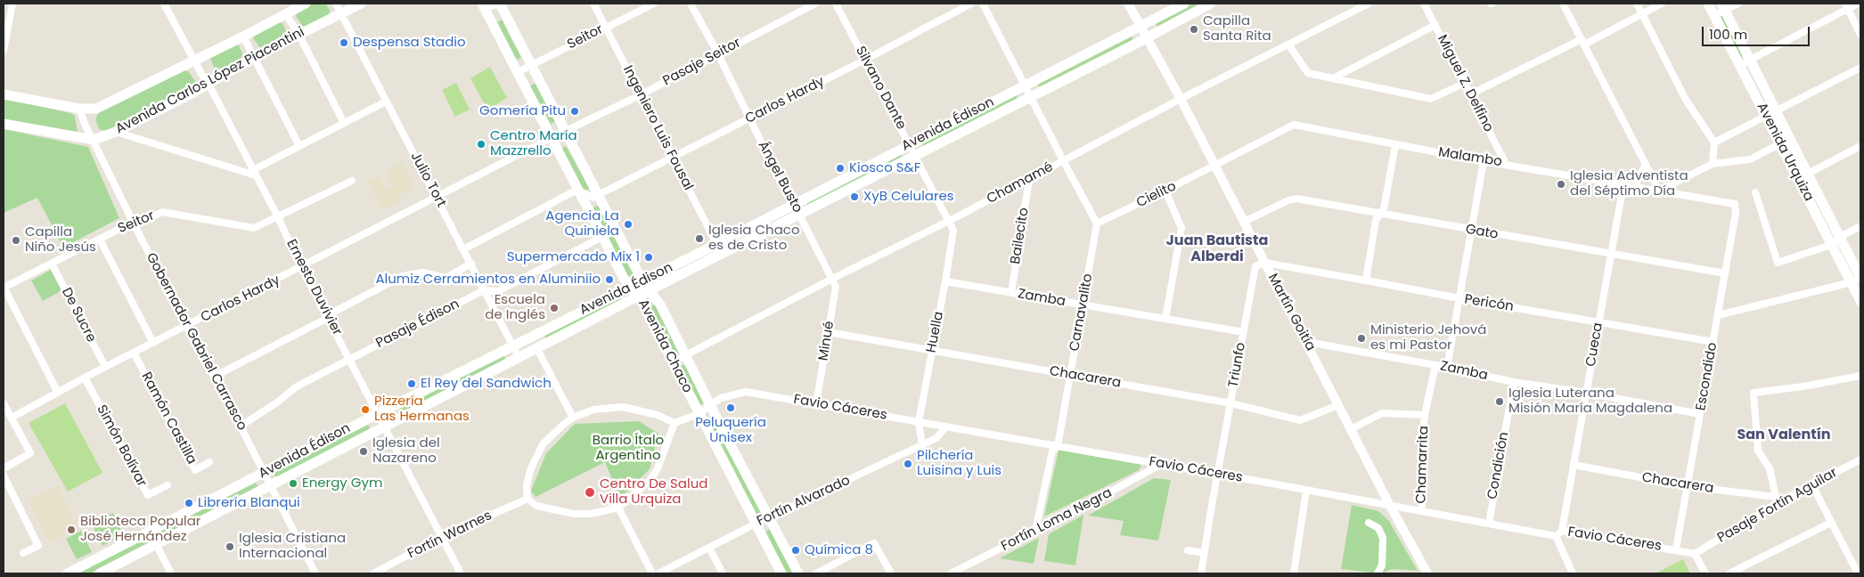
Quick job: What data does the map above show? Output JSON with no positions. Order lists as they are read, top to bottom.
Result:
{
  "streets": {
    "main road": [
      "Avenida Carlos López Piacentini",
      "Avenida Édison",
      "Avenida Urquiza",
      "Avenida Chaco"
    ],
    "street": [
      "Seitor",
      "Pasaje Seitor",
      "Miguel Z. Delfino",
      "Silvano Dante",
      "Carlos Hardy",
      "Ingeniero Luis Fousal",
      "Malambo",
      "Ángel Busto",
      "Julio Tort",
      "Chamamé",
      "Cielito",
      "Gato",
      "Bailecito",
      "Ernesto Duvivier",
      "Zamba",
      "Pericón",
      "Carnavalito",
      "Martín Goitía",
      "De Sucre",
      "Pasaje Édison",
      "Huella",
      "Minué",
      "Gobernador Gabriel Carrasco",
      "Cueca",
      "Triunfo",
      "Escondido",
      "Chacarera",
      "Favio Cáceres",
      "Ramón Castilla",
      "Simón Bolívar",
      "Chamarrita",
      "Condición",
      "Fortín Alvarado",
      "Pasaje Fortín Aguilar",
      "Fortín Loma Negra",
      "Fortín Warnes"
    ]
  },
  "crossings": [
    ["Seitor", "Ingeniero Luis Fousal"],
    ["Seitor", "Ernesto Duvivier"],
    ["Seitor", "De Sucre"],
    ["Seitor", "Gobernador Gabriel Carrasco"],
    ["Seitor", "Avenida Chaco"],
    ["Pasaje Seitor", "Carlos Hardy"],
    ["Pasaje Seitor", "Ingeniero Luis Fousal"],
    ["Pasaje Seitor", "Ángel Busto"],
    ["Pasaje Seitor", "Avenida Chaco"],
    ["Avenida Carlos López Piacentini", "Julio Tort"],
    ["Avenida Carlos López Piacentini", "Ernesto Duvivier"],
    ["Avenida Carlos López Piacentini", "Gobernador Gabriel Carrasco"],
    ["Miguel Z. Delfino", "Malambo"],
    ["Silvano Dante", "Carlos Hardy"],
    ["Silvano Dante", "Avenida Édison"],
    ["Silvano Dante", "Chamamé"],
    ["Silvano Dante", "Huella"],
    ["Carlos Hardy", "Ingeniero Luis Fousal"],
    ["Carlos Hardy", "Ángel Busto"],
    ["Carlos Hardy", "Julio Tort"],
    ["Carlos Hardy", "Ernesto Duvivier"],
    ["Carlos Hardy", "De Sucre"],
    ["Carlos Hardy", "Gobernador Gabriel Carrasco"],
    ["Carlos Hardy", "Avenida Chaco"],
    ["Carlos Hardy", "Ramón Castilla"],
    ["Carlos Hardy", "Simón Bolívar"],
    ["Avenida Édison", "Ingeniero Luis Fousal"],
    ["Avenida Édison", "Ángel Busto"],
    ["Avenida Édison", "Julio Tort"],
    ["Avenida Édison", "Ernesto Duvivier"],
    ["Avenida Édison", "Martín Goitía"],
    ["Avenida Édison", "Gobernador Gabriel Carrasco"],
    ["Avenida Édison", "Avenida Chaco"],
    ["Malambo", "Cielito"],
    ["Malambo", "Martín Goitía"],
    ["Malambo", "Cueca"],
    ["Malambo", "Escondido"],
    ["Ángel Busto", "Chamamé"],
    ["Ángel Busto", "Minué"],
    ["Julio Tort", "Pasaje Édison"],
    ["Chamamé", "Bailecito"],
    ["Chamamé", "Martín Goitía"],
    ["Chamamé", "Huella"],
    ["Chamamé", "Minué"],
    ["Chamamé", "Avenida Chaco"],
    ["Cielito", "Carnavalito"],
    ["Cielito", "Martín Goitía"],
    ["Gato", "Martín Goitía"],
    ["Gato", "Cueca"],
    ["Gato", "Escondido"],
    ["Bailecito", "Zamba"],
    ["Ernesto Duvivier", "Pasaje Édison"],
    ["Ernesto Duvivier", "Fortín Warnes"],
    ["Zamba", "Carnavalito"],
    ["Zamba", "Martín Goitía"],
    ["Zamba", "Huella"],
    ["Zamba", "Cueca"],
    ["Zamba", "Triunfo"],
    ["Zamba", "Escondido"],
    ["Zamba", "Chamarrita"],
    ["Zamba", "Condición"],
    ["Pericón", "Martín Goitía"],
    ["Pericón", "Cueca"],
    ["Pericón", "Triunfo"],
    ["Pericón", "Escondido"],
    ["Carnavalito", "Chacarera"],
    ["Carnavalito", "Favio Cáceres"],
    ["Carnavalito", "Fortín Loma Negra"],
    ["Martín Goitía", "Triunfo"],
    ["Martín Goitía", "Chacarera"],
    ["Martín Goitía", "Favio Cáceres"],
    ["Pasaje Édison", "Gobernador Gabriel Carrasco"],
    ["Pasaje Édison", "Avenida Chaco"],
    ["Huella", "Chacarera"],
    ["Huella", "Favio Cáceres"],
    ["Huella", "Fortín Alvarado"],
    ["Minué", "Chacarera"],
    ["Minué", "Favio Cáceres"],
    ["Cueca", "Chacarera"],
    ["Cueca", "Favio Cáceres"],
    ["Avenida Chaco", "Favio Cáceres"],
    ["Avenida Chaco", "Fortín Alvarado"],
    ["Triunfo", "Chacarera"],
    ["Triunfo", "Favio Cáceres"],
    ["Escondido", "Chacarera"],
    ["Escondido", "Favio Cáceres"],
    ["Chacarera", "Pasaje Fortín Aguilar"],
    ["Favio Cáceres", "Chamarrita"],
    ["Favio Cáceres", "Condición"],
    ["Favio Cáceres", "Fortín Alvarado"],
    ["Favio Cáceres", "Pasaje Fortín Aguilar"],
    ["Favio Cáceres", "Fortín Loma Negra"]
  ],
  "districts": ["Juan Bautista Alberdi", "San Valentín"],
  "parks": ["Barrio Ítalo Argentino"],
  "places": [
    "Capilla Santa Rita",
    "Despensa Stadio",
    "Gomería Pitu",
    "Centro María Mazzrello",
    "Kiosco S&F",
    "Iglesia Adventista del Séptimo Día",
    "XyB Celulares",
    "Agencia La Quiniela",
    "Iglesia Chaco es de Cristo",
    "Capilla Niño Jesús",
    "Supermercado Mix 1",
    "Alumiz Cerramientos en Aluminiio",
    "Escuela de Inglés",
    "Ministerio Jehová es mi Pastor",
    "El Rey del Sandwich",
    "Iglesia Luterana Misión María Magdalena",
    "Peluquería Unisex",
    "Pizzería Las Hermanas",
    "Iglesia del Nazareno",
    "Pilchería Luisina y Luis",
    "Energy Gym",
    "Centro De Salud Villa Urquiza",
    "Librería Blanqui",
    "Biblioteca Popular José Hernández",
    "Iglesia Cristiana Internacional",
    "Química 8"
  ],
  "scale_bar": "100 m"
}
